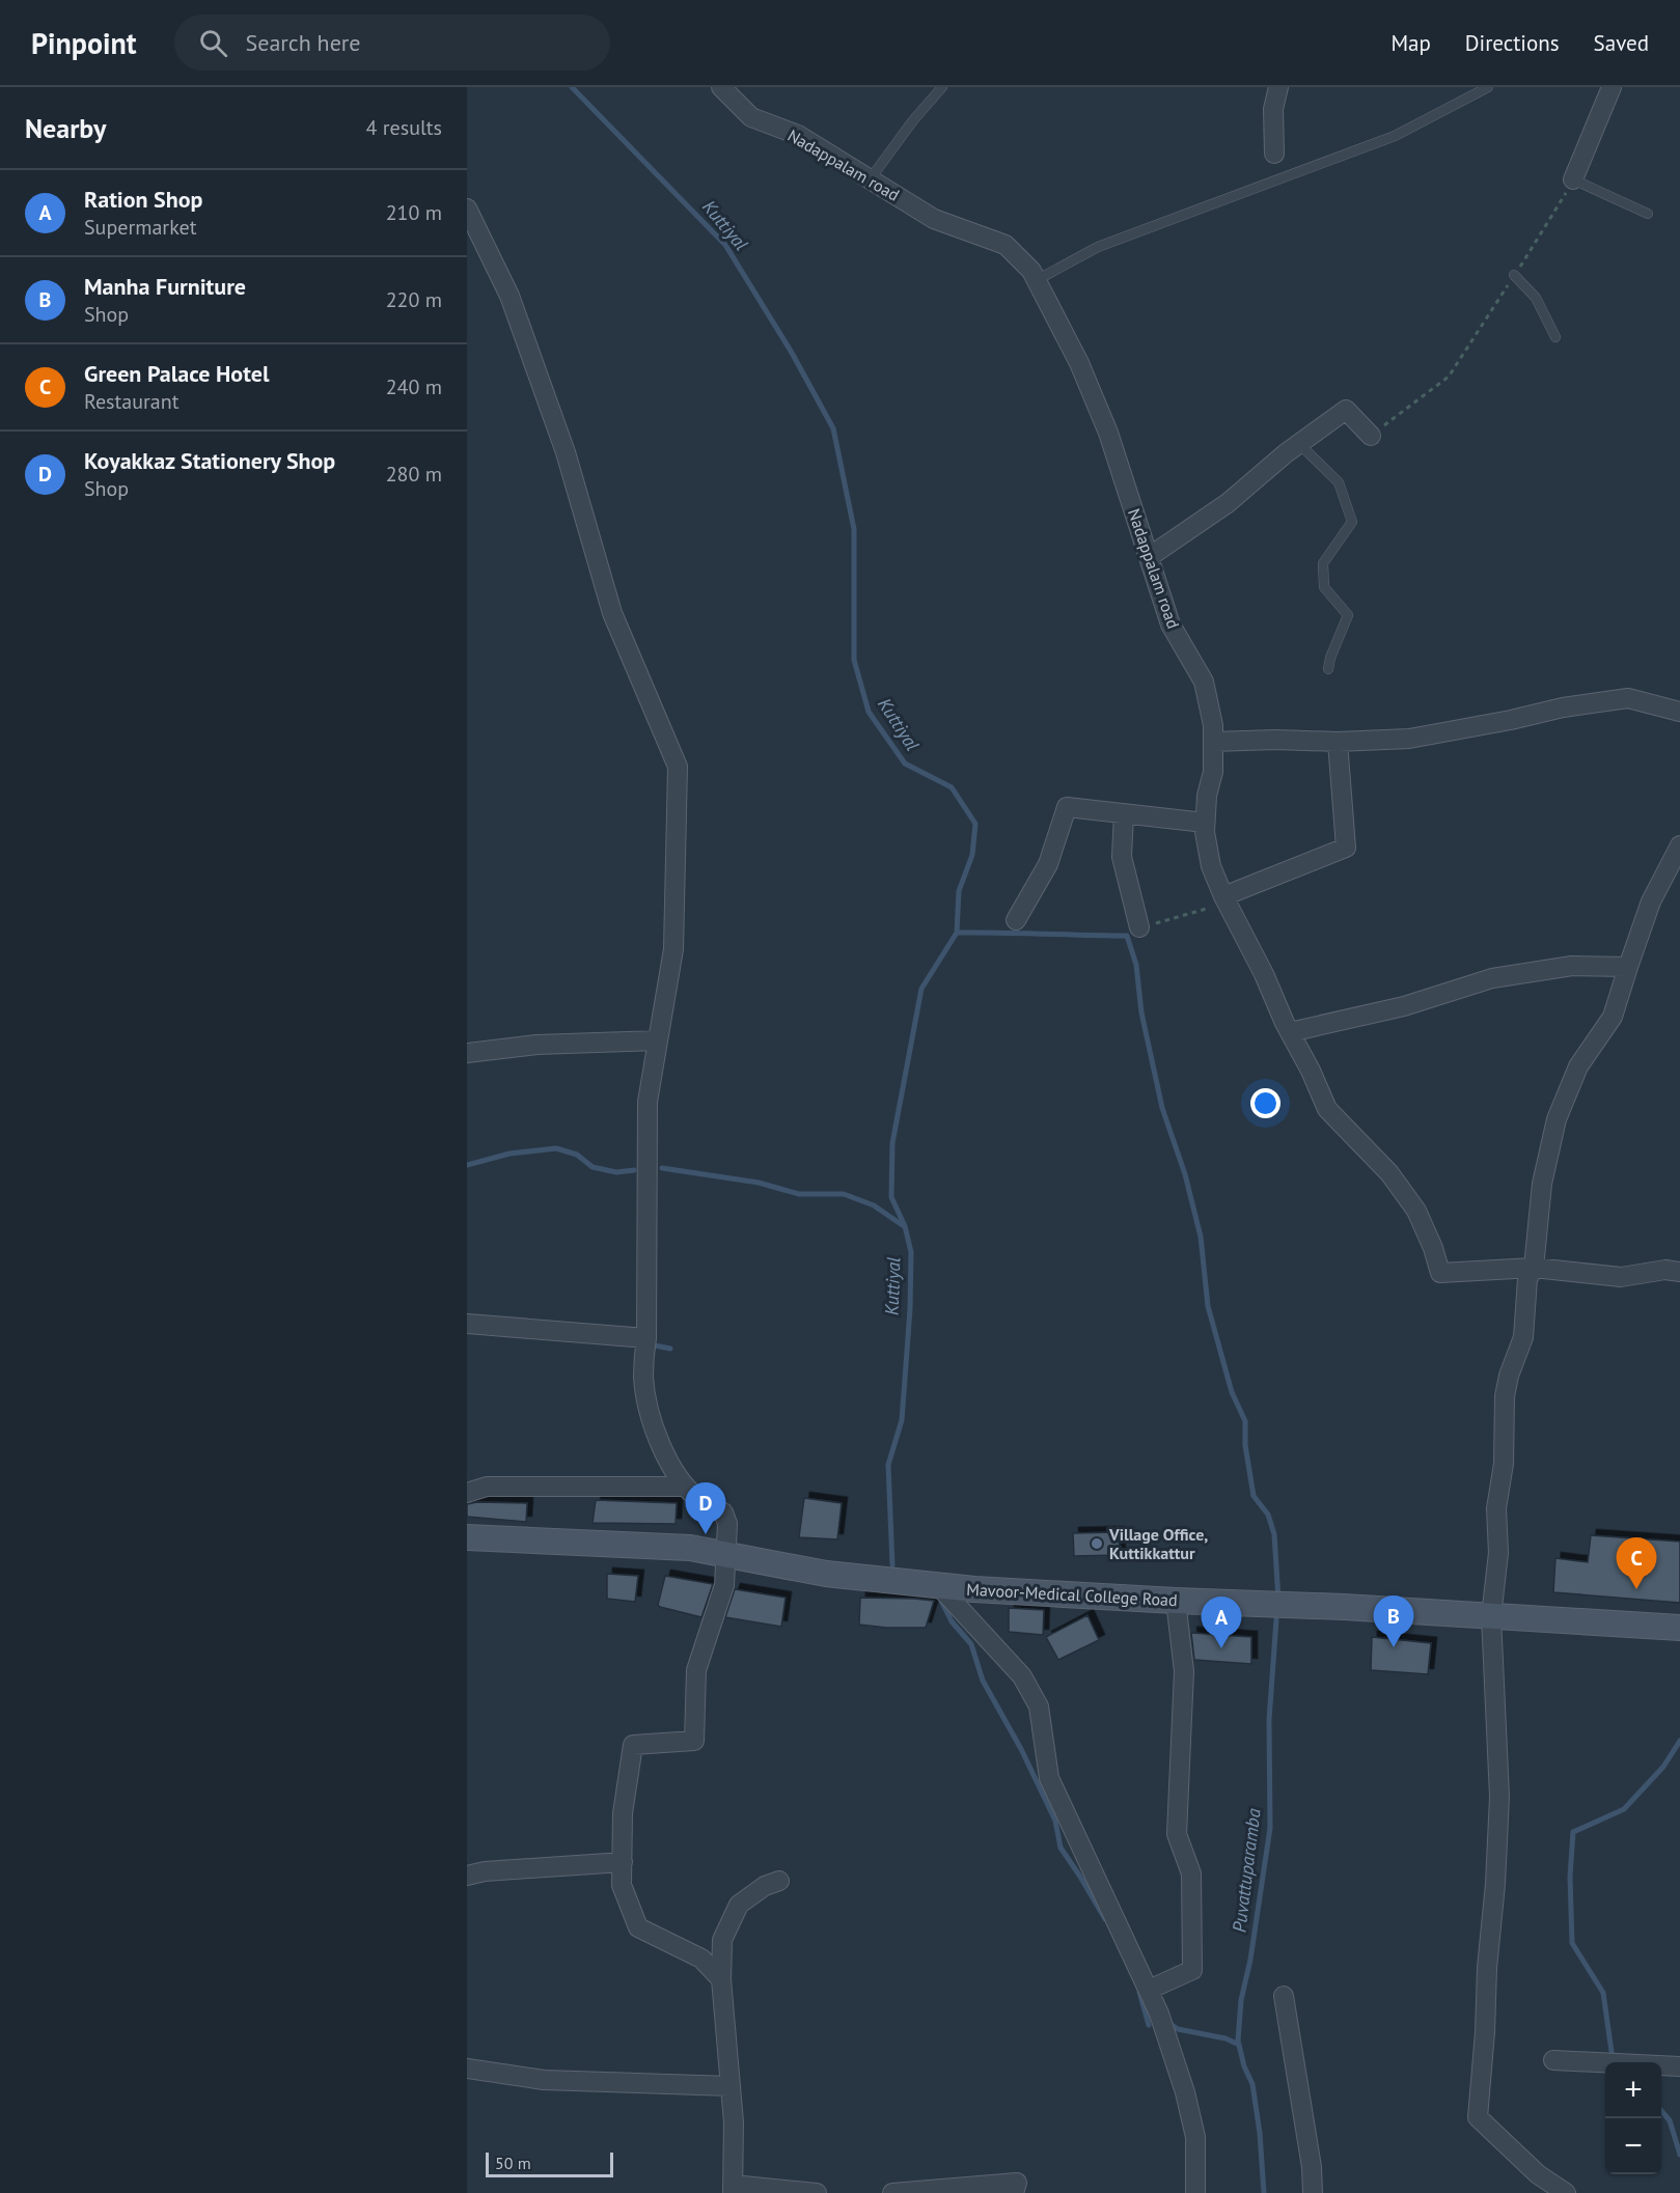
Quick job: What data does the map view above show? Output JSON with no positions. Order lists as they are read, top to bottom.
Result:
{
  "streets": {
    "main road": ["Mavoor-Medical College Road"],
    "street": ["Nadappalam road"]
  },
  "water": ["Kuttiyal", "Puvattuparamba"],
  "places": ["Village Office, Kuttikkattur"],
  "scale_bar": "50 m",
  "page": {
    "header": "Pinpoint",
    "search": "Search here",
    "nav": ["Map", "Directions", "Saved"],
    "heading": ["Nearby", "4 results"],
    "list": [
      {
        "mark": "A",
        "name": "Ration Shop",
        "note": "Supermarket",
        "value": "210 m"
      },
      {
        "mark": "B",
        "name": "Manha Furniture",
        "note": "Shop",
        "value": "220 m"
      },
      {
        "mark": "C",
        "name": "Green Palace Hotel",
        "note": "Restaurant",
        "value": "240 m"
      },
      {
        "mark": "D",
        "name": "Koyakkaz Stationery Shop",
        "note": "Shop",
        "value": "280 m"
      }
    ],
    "pins": [
      "D",
      "C",
      "B",
      "A"
    ],
    "map_buttons": ["+", "−"],
    "scale": "50 m"
  }
}
